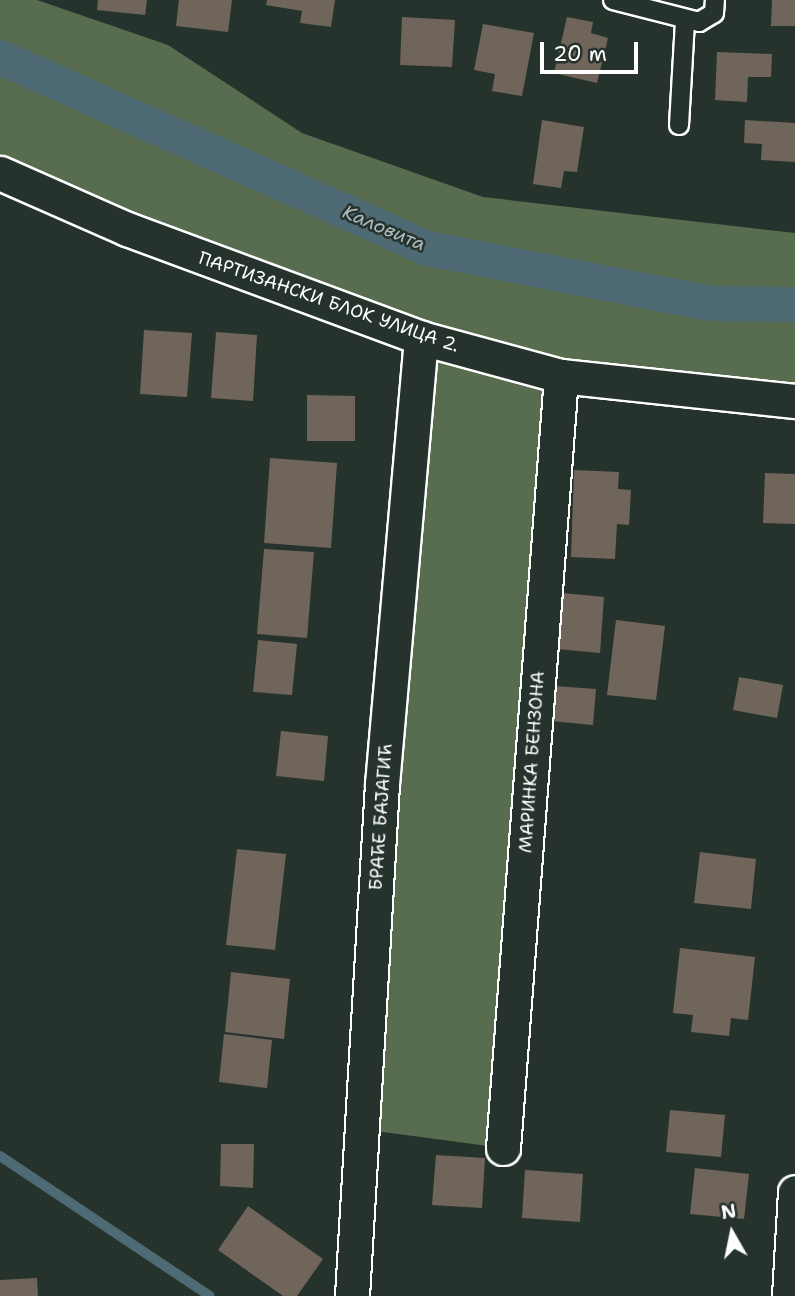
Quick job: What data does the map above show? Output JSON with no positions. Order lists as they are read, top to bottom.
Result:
{
  "streets": {
    "street": ["ПАРТИЗАНСКИ БЛОК УЛИЦА 2.", "МАРИНКА БЕНЗОНА", "БРАЋЕ БАЈАГИЋ"]
  },
  "crossings": [
    ["ПАРТИЗАНСКИ БЛОК УЛИЦА 2.", "МАРИНКА БЕНЗОНА"],
    ["ПАРТИЗАНСКИ БЛОК УЛИЦА 2.", "БРАЋЕ БАЈАГИЋ"]
  ],
  "water": ["Каловита"],
  "scale_bar": "20 m",
  "north": "top"
}
